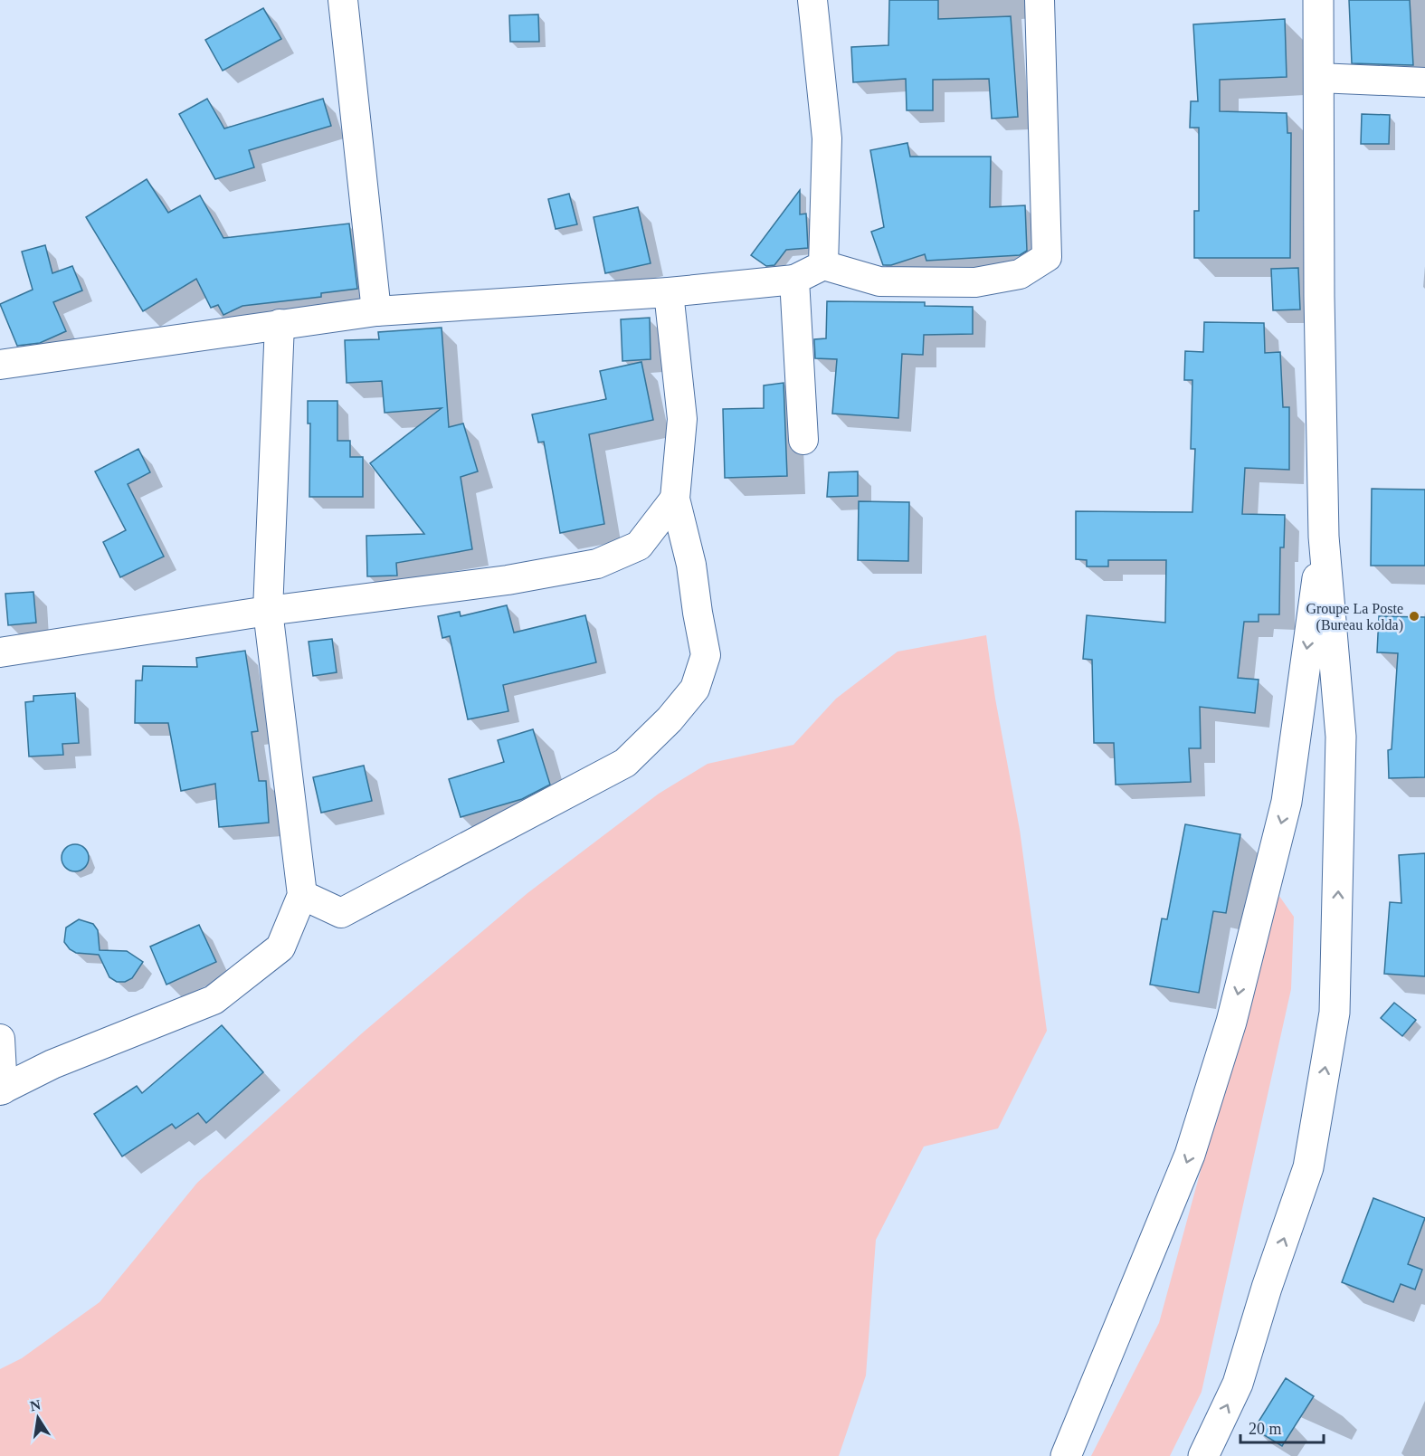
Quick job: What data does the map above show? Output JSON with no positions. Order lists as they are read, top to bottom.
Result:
{
  "places": ["Groupe La Poste (Bureau kolda)"],
  "scale_bar": "20 m",
  "north": "top"
}
